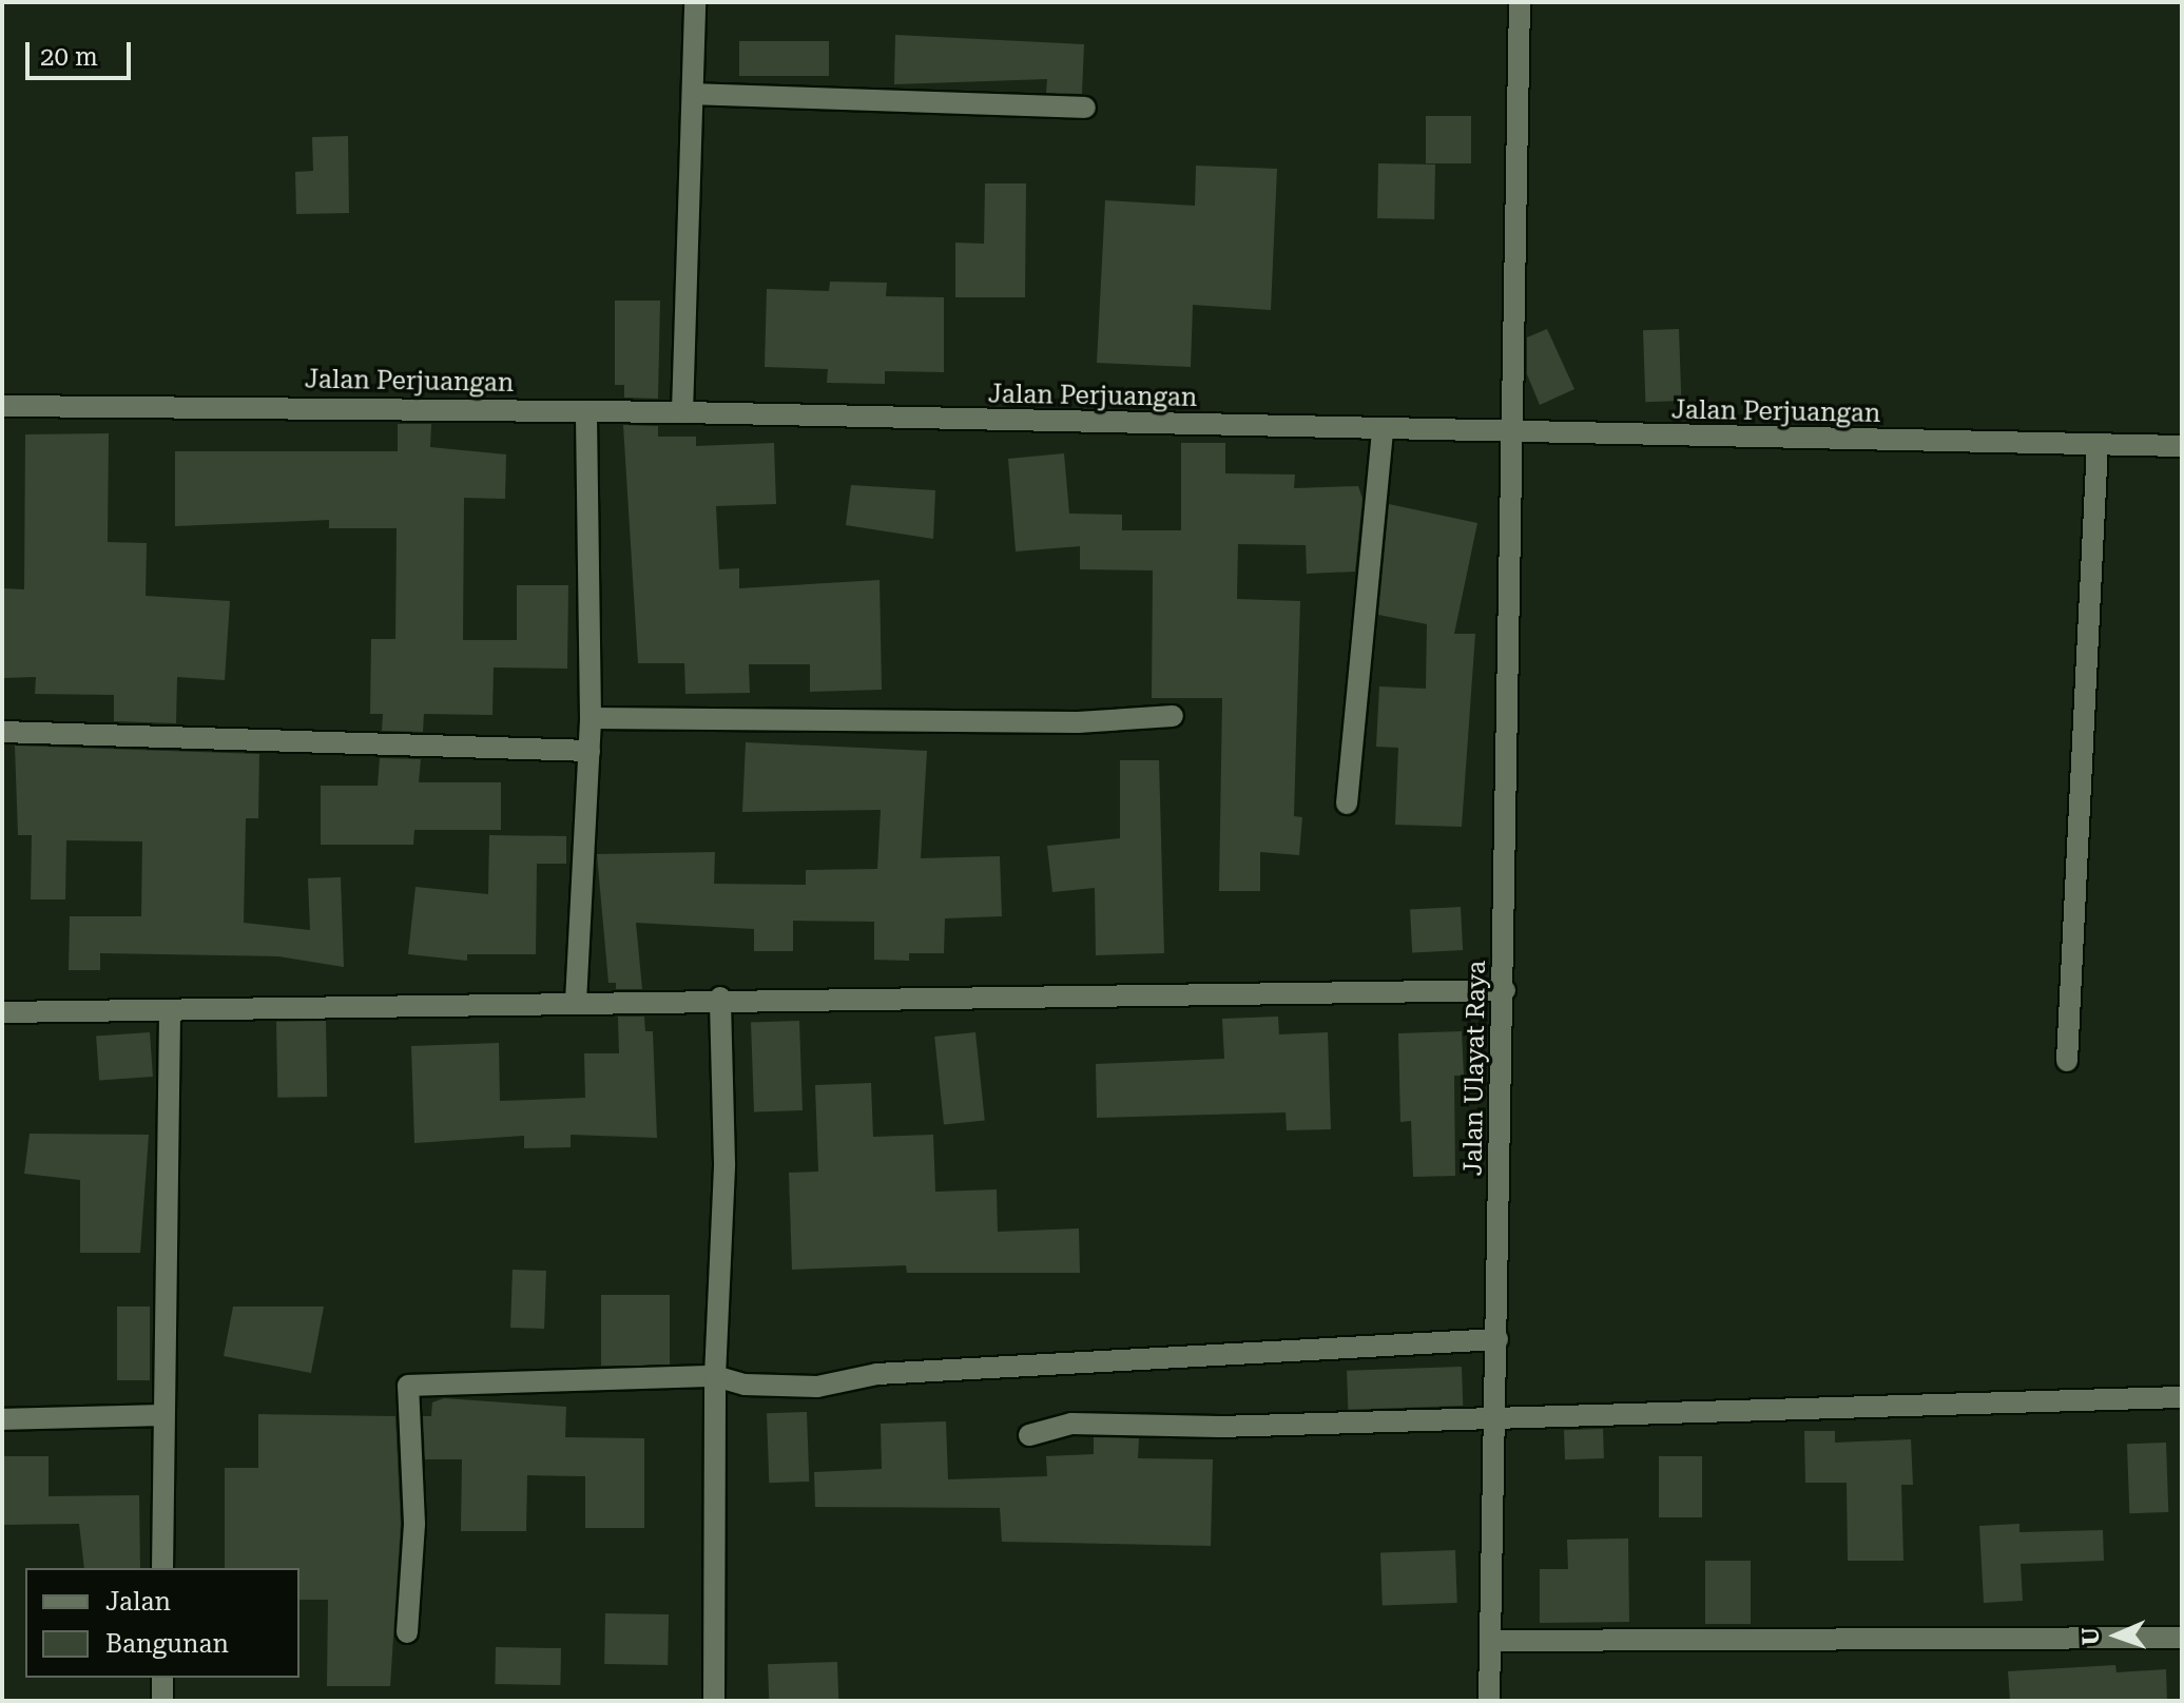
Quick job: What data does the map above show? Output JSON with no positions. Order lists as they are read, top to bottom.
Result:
{
  "streets": {
    "street": ["Jalan Perjuangan", "Jalan Ulayat Raya"]
  },
  "crossings": [
    ["Jalan Perjuangan", "Jalan Ulayat Raya"]
  ],
  "legend": ["Jalan", "Bangunan"],
  "scale_bar": "20 m",
  "north": "left"
}
